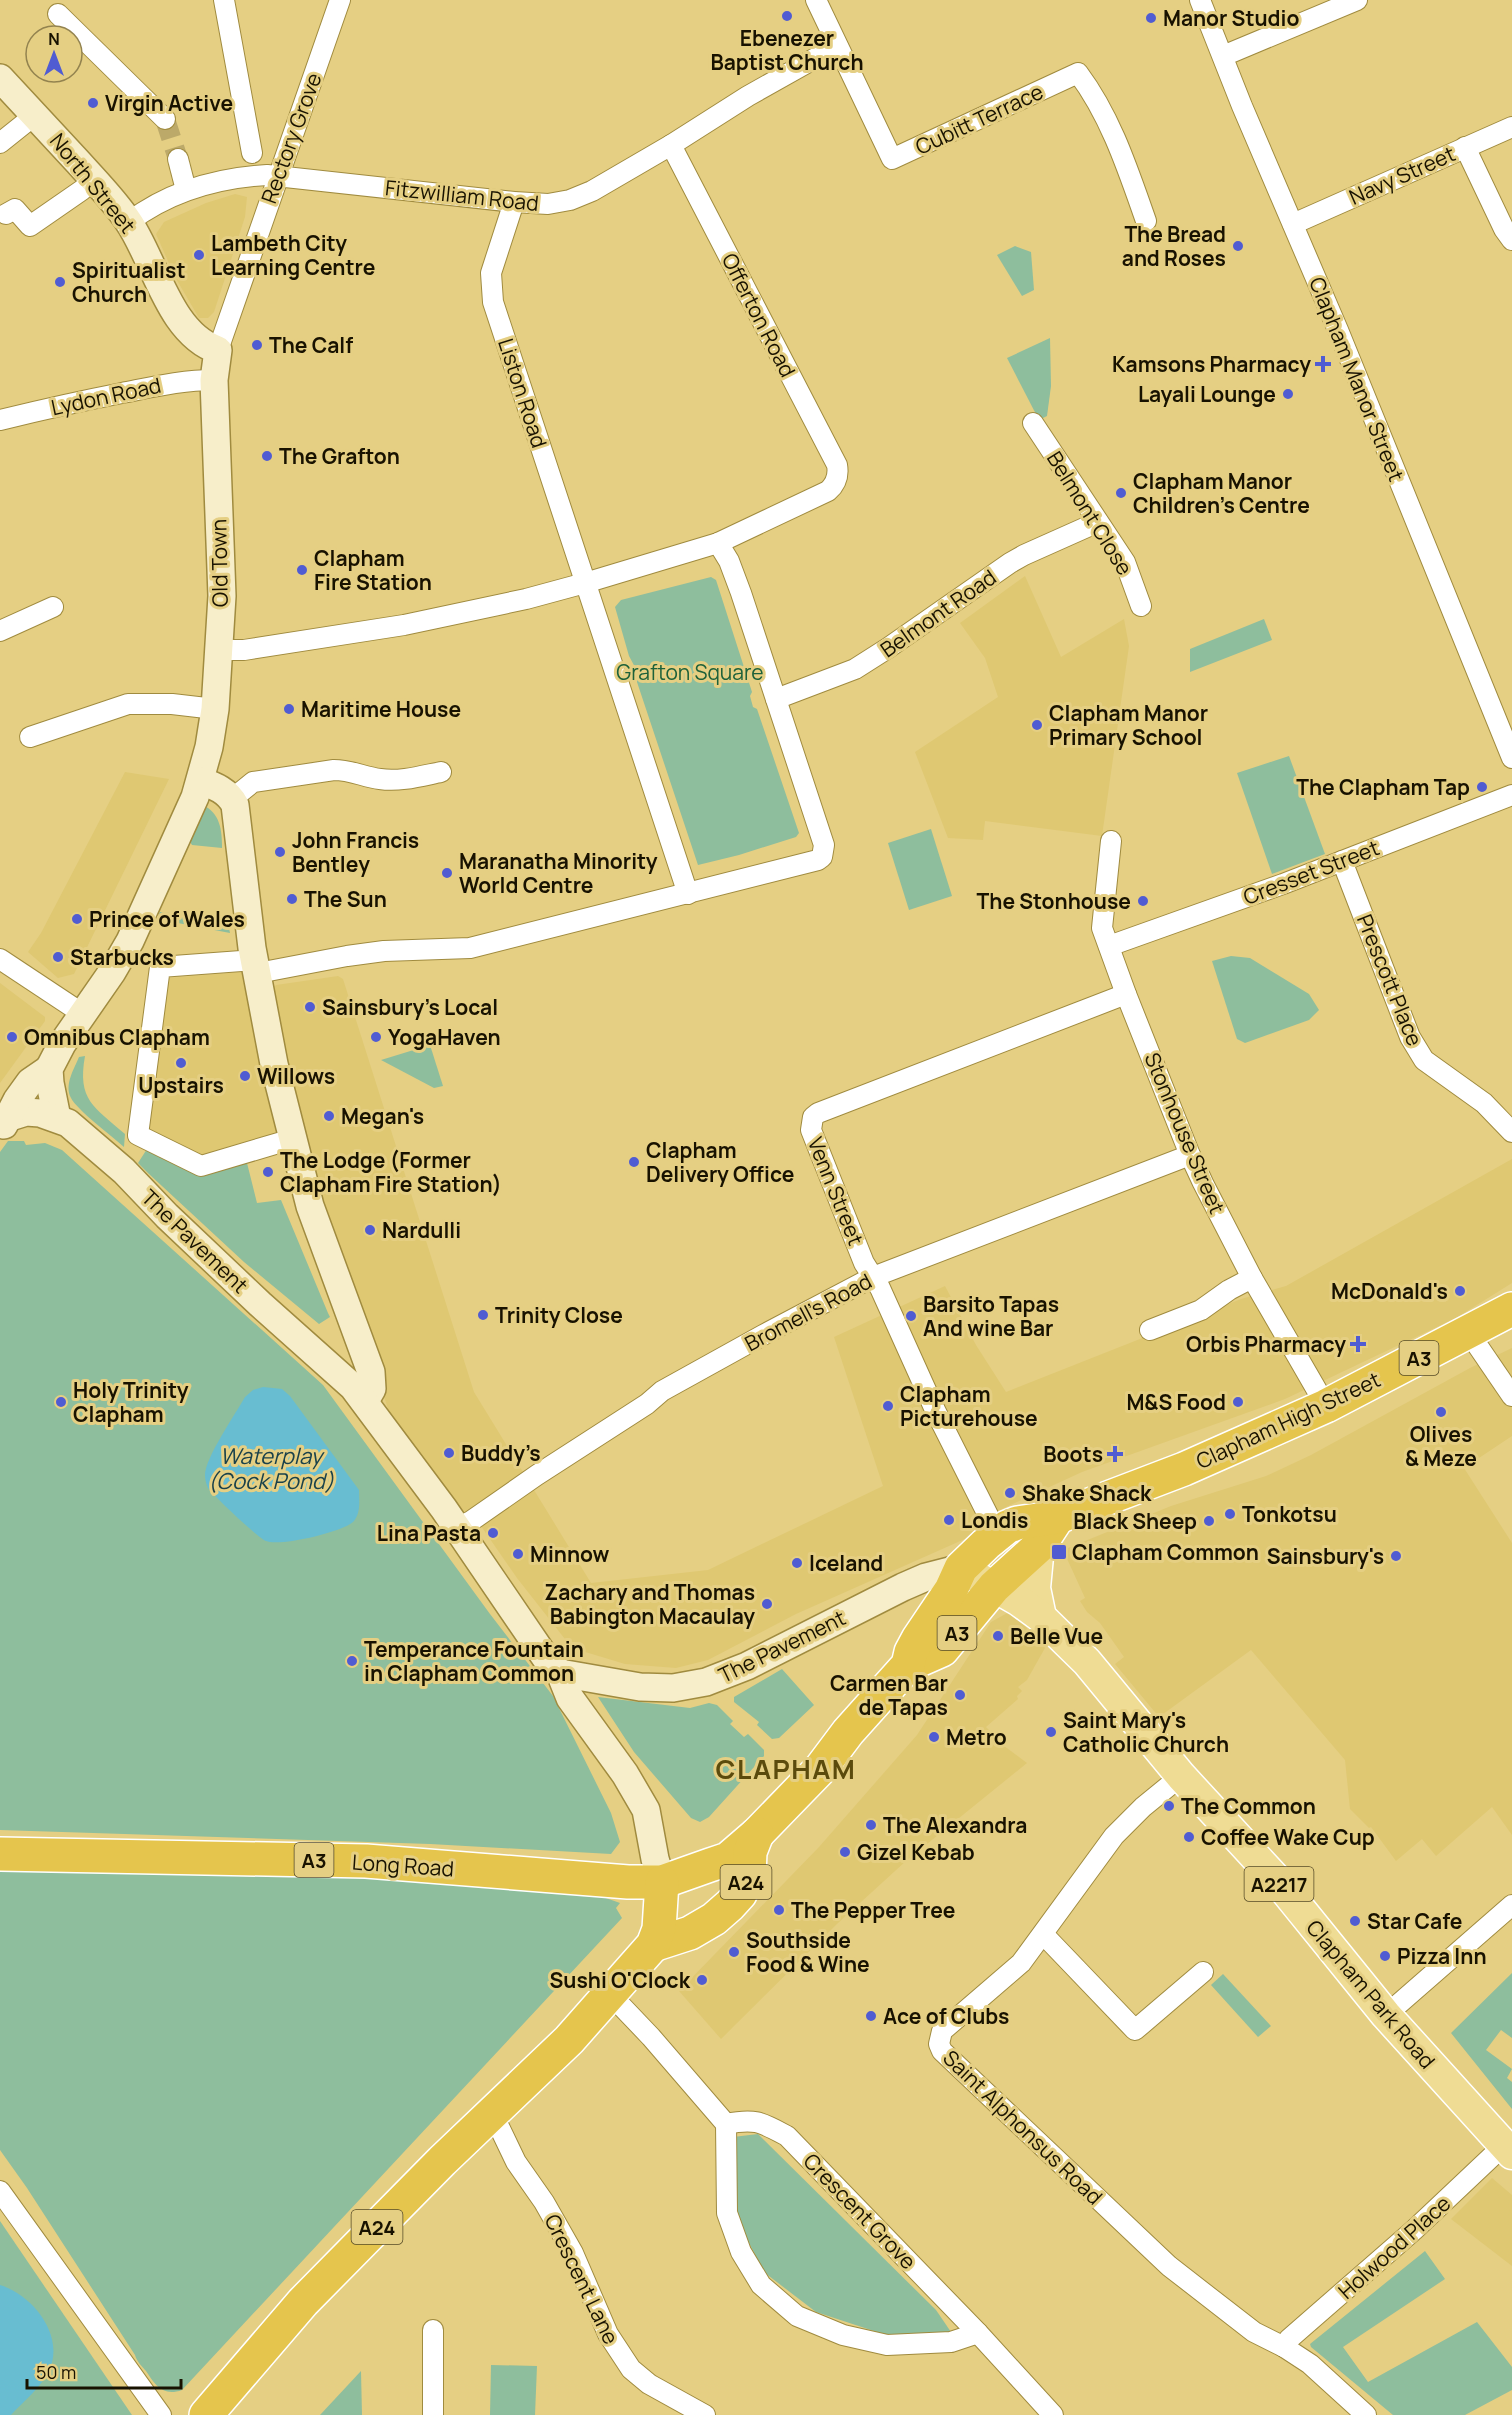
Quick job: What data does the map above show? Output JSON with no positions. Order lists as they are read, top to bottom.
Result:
{
  "streets": {
    "highway": [
      "A3",
      "Clapham High Street",
      "Long Road",
      "A24"
    ],
    "main road": [
      "North Street",
      "Old Town",
      "The Pavement",
      "A2217",
      "Clapham Park Road"
    ],
    "street": [
      "Cubitt Terrace",
      "Rectory Grove",
      "Navy Street",
      "Fitzwilliam Road",
      "Offerton Road",
      "Clapham Manor Street",
      "Liston Road",
      "Lydon Road",
      "Belmont Close",
      "Belmont Road",
      "Cresset Street",
      "Prescott Place",
      "Stonhouse Street",
      "Venn Street",
      "Bromell's Road",
      "Saint Alphonsus Road",
      "Crescent Grove",
      "Holwood Place",
      "Crescent Lane"
    ]
  },
  "crossings": [
    ["Cubitt Terrace", "Fitzwilliam Road"],
    ["Rectory Grove", "North Street"],
    ["Rectory Grove", "Fitzwilliam Road"],
    ["Rectory Grove", "Old Town"],
    ["Navy Street", "Clapham Manor Street"],
    ["North Street", "Fitzwilliam Road"],
    ["North Street", "Old Town"],
    ["Fitzwilliam Road", "Offerton Road"],
    ["Fitzwilliam Road", "Liston Road"],
    ["Lydon Road", "Old Town"],
    ["Belmont Close", "Belmont Road"],
    ["Cresset Street", "Prescott Place"],
    ["Cresset Street", "Stonhouse Street"],
    ["Stonhouse Street", "Venn Street"],
    ["Stonhouse Street", "Bromell's Road"],
    ["Stonhouse Street", "Clapham High Street"],
    ["Venn Street", "Bromell's Road"],
    ["Venn Street", "Clapham High Street"],
    ["The Pavement", "Bromell's Road"],
    ["The Pavement", "A3"],
    ["The Pavement", "Clapham High Street"],
    ["The Pavement", "Long Road"],
    ["The Pavement", "A24"],
    ["The Pavement", "Clapham Park Road"],
    ["A3", "Clapham High Street"],
    ["A3", "Long Road"],
    ["A3", "A24"],
    ["A3", "Clapham Park Road"],
    ["Clapham High Street", "Clapham Park Road"],
    ["Long Road", "A24"],
    ["A24", "Crescent Lane"],
    ["Clapham Park Road", "Saint Alphonsus Road"],
    ["Clapham Park Road", "Holwood Place"],
    ["Saint Alphonsus Road", "Holwood Place"]
  ],
  "districts": ["CLAPHAM"],
  "water": ["Waterplay (Cock Pond)"],
  "parks": ["Grafton Square"],
  "places": {
    "other": [
      "Ebenezer Baptist Church",
      "Manor Studio",
      "Virgin Active",
      "The Bread and Roses",
      "Lambeth City Learning Centre",
      "Spiritualist Church",
      "The Calf",
      "Layali Lounge",
      "The Grafton",
      "Clapham Manor Children's Centre",
      "Clapham Fire Station",
      "Maritime House",
      "Clapham Manor Primary School",
      "The Clapham Tap",
      "John Francis Bentley",
      "Maranatha Minority World Centre",
      "The Sun",
      "The Stonhouse",
      "Prince of Wales",
      "Starbucks",
      "Sainsbury's Local",
      "Omnibus Clapham",
      "YogaHaven",
      "Upstairs",
      "Willows",
      "Megan's",
      "Clapham Delivery Office",
      "The Lodge (Former Clapham Fire Station)",
      "Nardulli",
      "McDonald's",
      "Trinity Close",
      "Barsito Tapas And wine Bar",
      "Holy Trinity Clapham",
      "M&S Food",
      "Clapham Picturehouse",
      "Olives & Meze",
      "Buddy’s",
      "Shake Shack",
      "Tonkotsu",
      "Londis",
      "Black Sheep",
      "Lina Pasta",
      "Minnow",
      "Sainsbury's",
      "Iceland",
      "Zachary and Thomas Babington Macaulay",
      "Belle Vue",
      "Temperance Fountain in Clapham Common",
      "Carmen Bar de Tapas",
      "Saint Mary's Catholic Church",
      "Metro",
      "The Common",
      "The Alexandra",
      "Coffee Wake Cup",
      "Gizel Kebab",
      "The Pepper Tree",
      "Star Cafe",
      "Southside Food & Wine",
      "Pizza Inn",
      "Sushi O'Clock",
      "Ace of Clubs"
    ],
    "health": ["Kamsons Pharmacy", "Orbis Pharmacy", "Boots"],
    "transit": ["Clapham Common"]
  },
  "scale_bar": "50 m",
  "north": "top"
}
